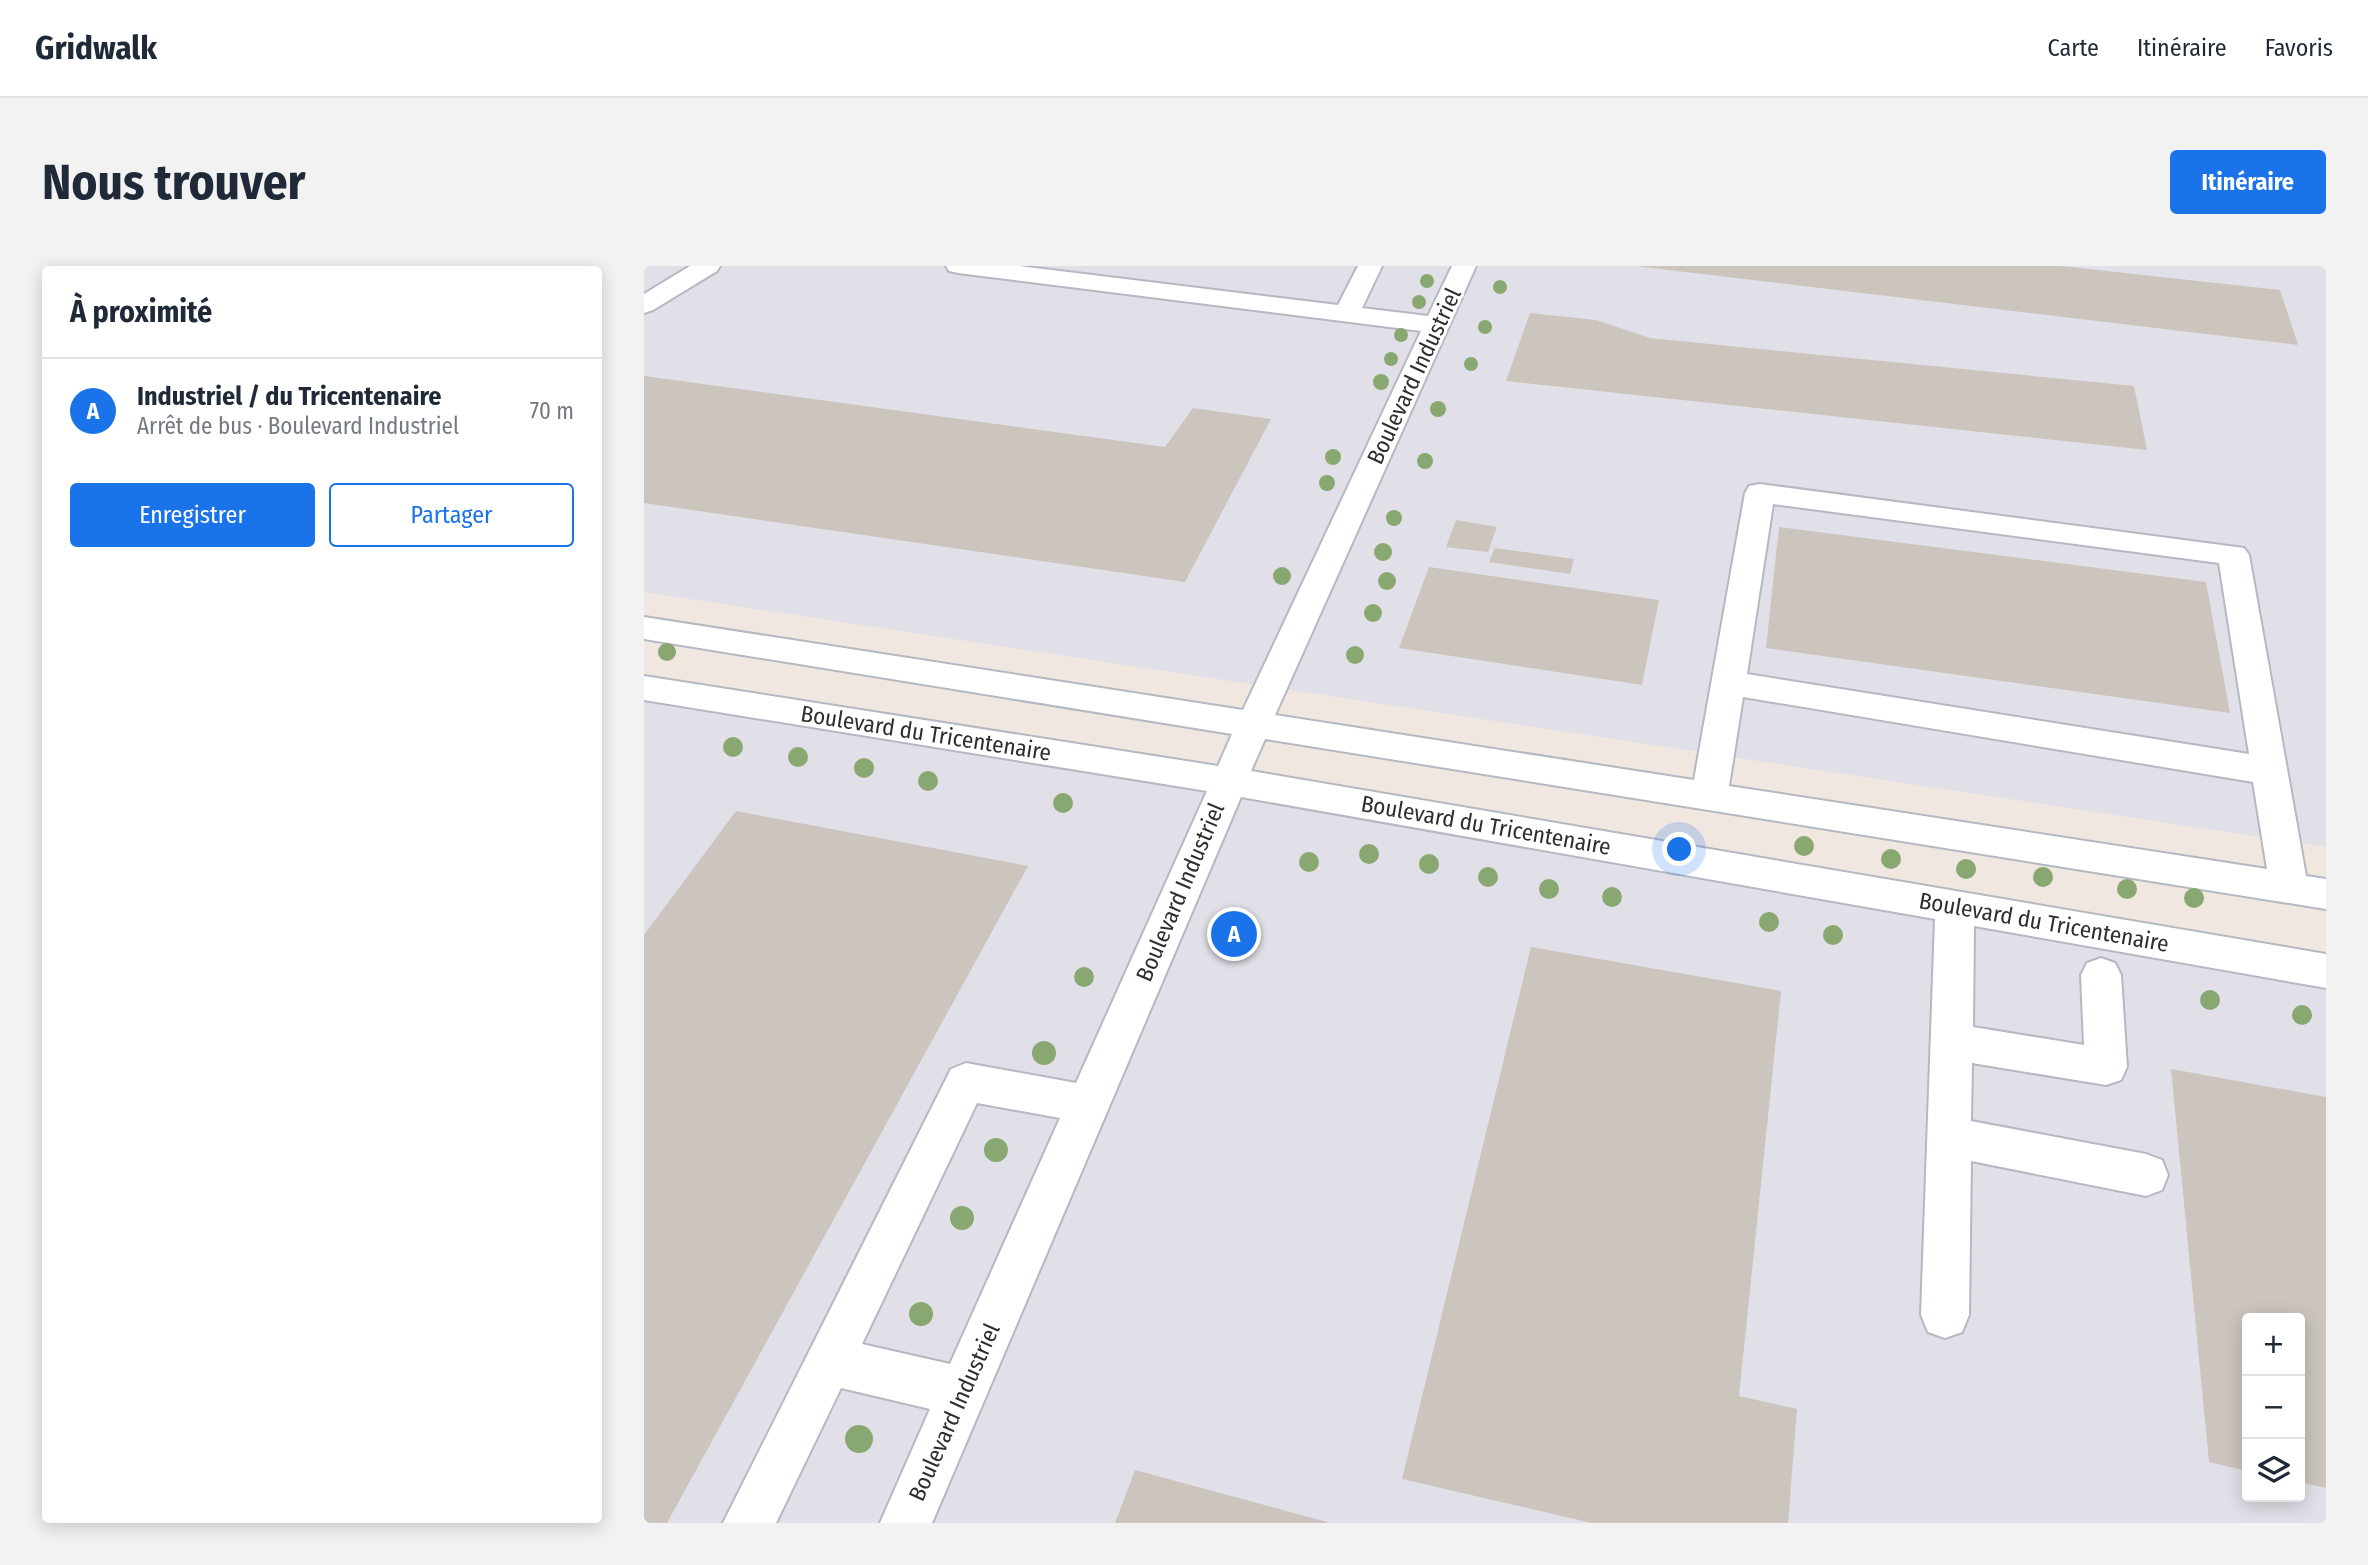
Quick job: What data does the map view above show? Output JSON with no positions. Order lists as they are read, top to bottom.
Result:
{
  "streets": {
    "street": ["Boulevard Industriel", "Boulevard du Tricentenaire"]
  },
  "crossings": [
    ["Boulevard Industriel", "Boulevard du Tricentenaire"]
  ],
  "page": {
    "header": "Gridwalk",
    "nav": ["Carte", "Itinéraire", "Favoris"],
    "buttons": [
      "Itinéraire",
      ["Enregistrer", "Partager"]
    ],
    "title": "Nous trouver",
    "heading": "À proximité",
    "list": [
      {
        "mark": "A",
        "name": "Industriel / du Tricentenaire",
        "note": "Arrêt de bus · Boulevard Industriel",
        "value": "70 m"
      }
    ],
    "pins": "A",
    "map_buttons": ["+", "−"]
  }
}
